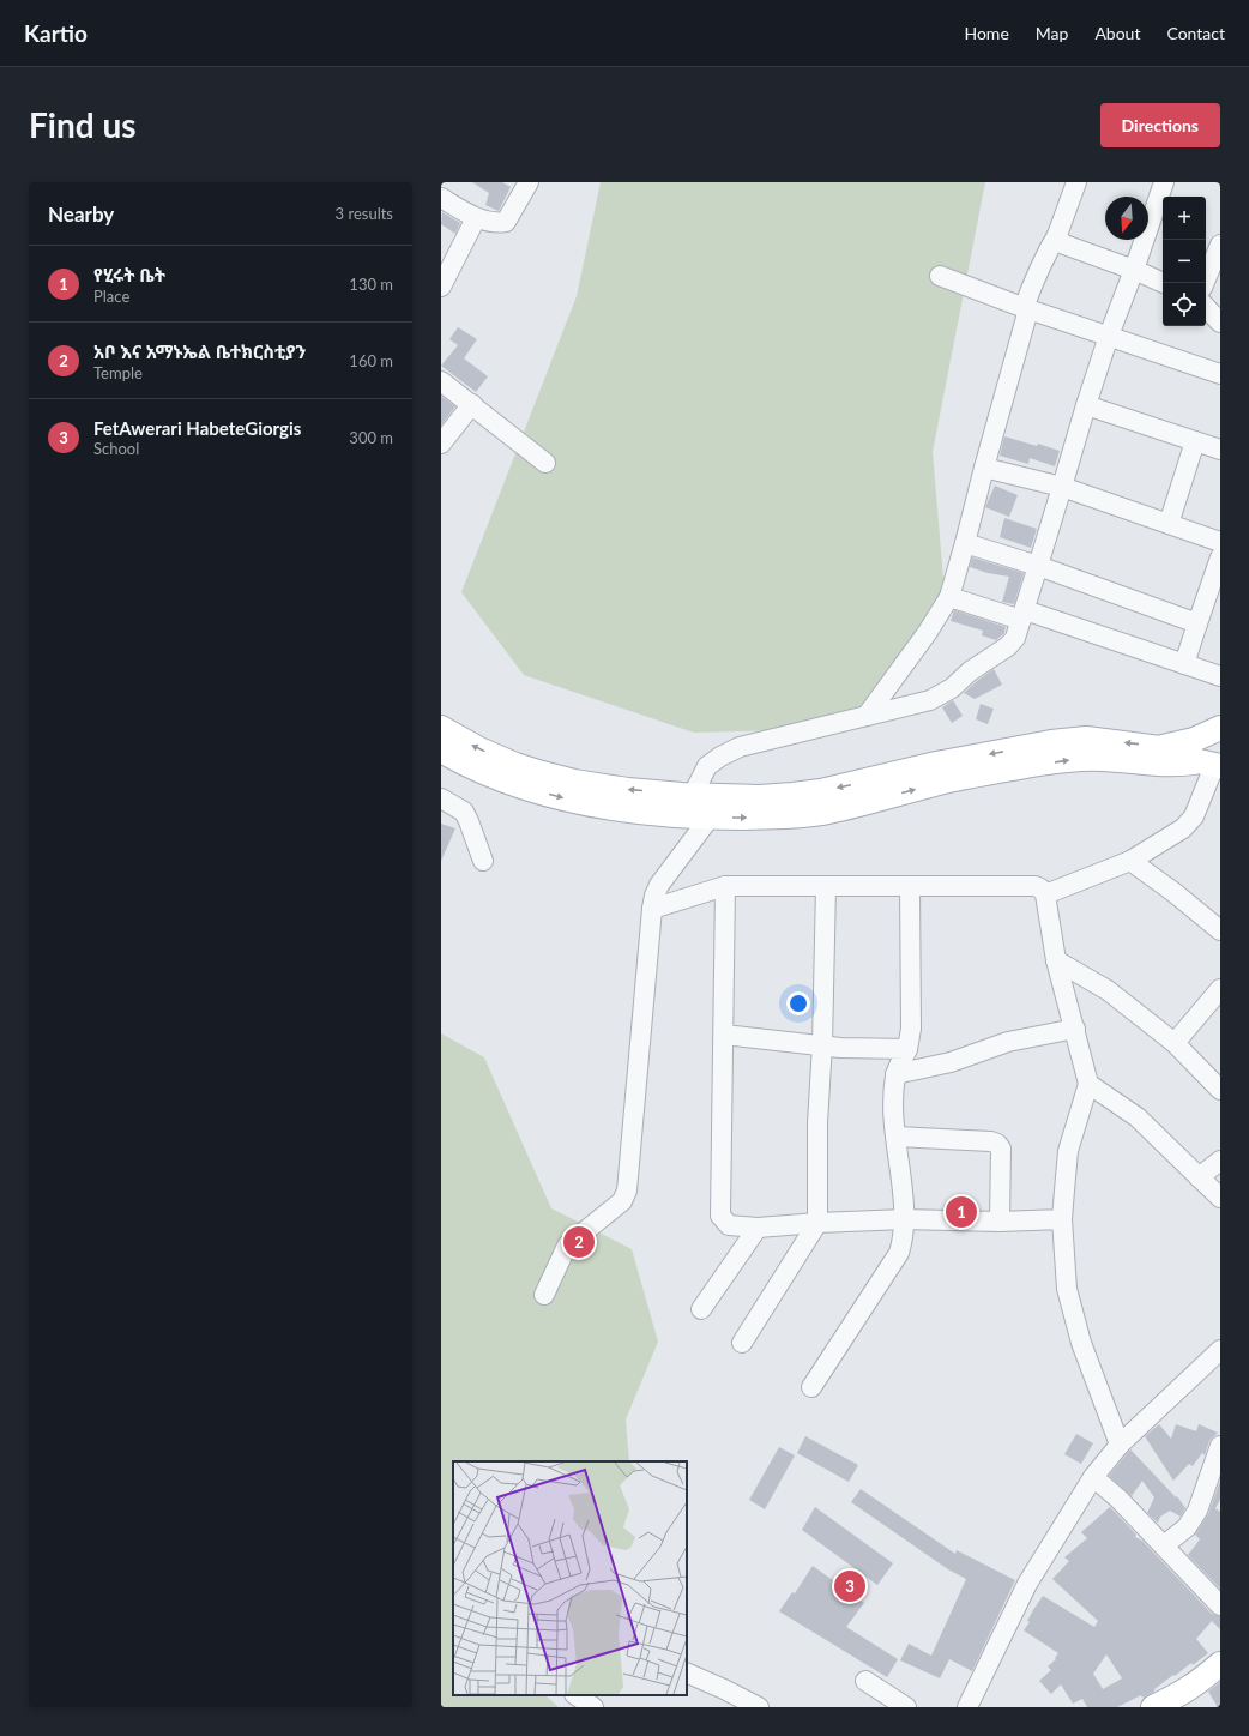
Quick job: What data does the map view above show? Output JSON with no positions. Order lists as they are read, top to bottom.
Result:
{
  "north": "bottom",
  "page": {
    "header": "Kartio",
    "nav": [
      "Home",
      "Map",
      "About",
      "Contact"
    ],
    "buttons": "Directions",
    "title": "Find us",
    "heading": ["Nearby", "3 results"],
    "map_buttons": ["+", "−"],
    "list": [
      {
        "mark": "1",
        "name": "የሂሩት ቤት",
        "note": "Place",
        "value": "130 m"
      },
      {
        "mark": "2",
        "name": "አቦ እና አማኑኤል ቤተክርስቲያን",
        "note": "Temple",
        "value": "160 m"
      },
      {
        "mark": "3",
        "name": "FetAwerari HabeteGiorgis",
        "note": "School",
        "value": "300 m"
      }
    ],
    "pins": ["1", "2", "3"]
  }
}
